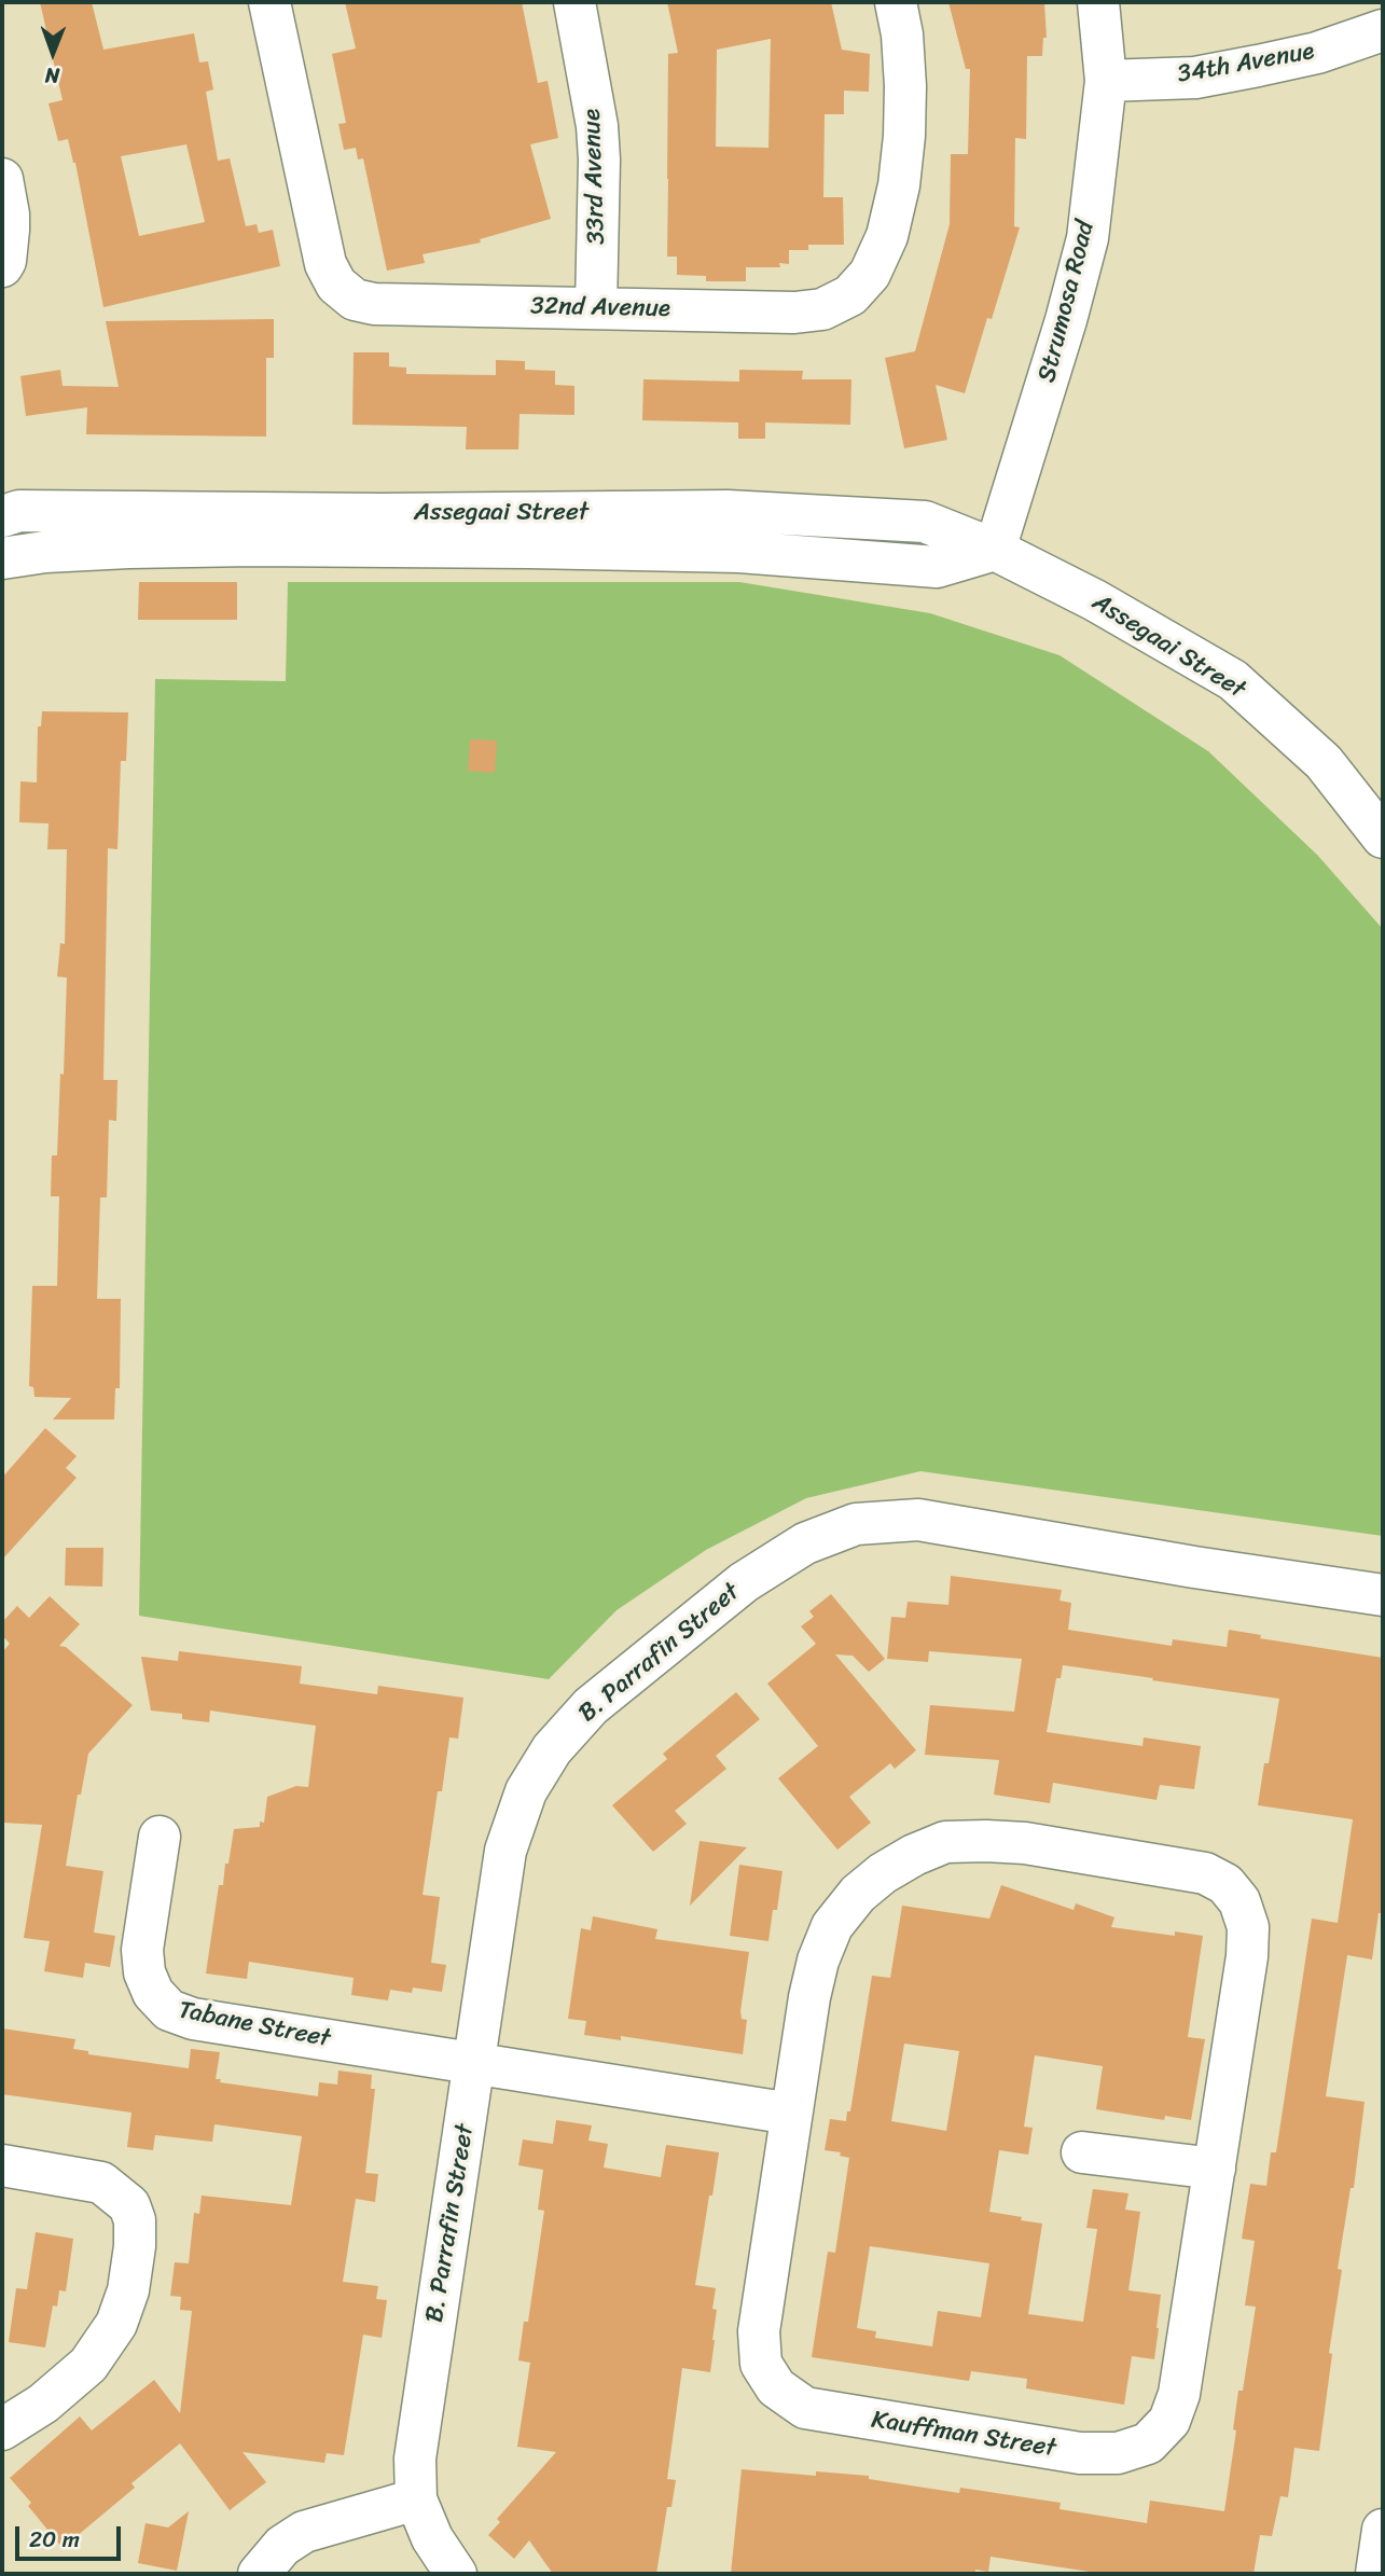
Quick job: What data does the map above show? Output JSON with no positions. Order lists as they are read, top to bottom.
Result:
{
  "streets": {
    "street": [
      "34th Avenue",
      "33rd Avenue",
      "Strumosa Road",
      "32nd Avenue",
      "Assegaai Street",
      "B. Parrafin Street",
      "Tabane Street",
      "Kauffman Street"
    ]
  },
  "crossings": [
    ["34th Avenue", "Strumosa Road"],
    ["33rd Avenue", "32nd Avenue"],
    ["Strumosa Road", "Assegaai Street"],
    ["B. Parrafin Street", "Tabane Street"]
  ],
  "scale_bar": "20 m",
  "north": "bottom"
}
